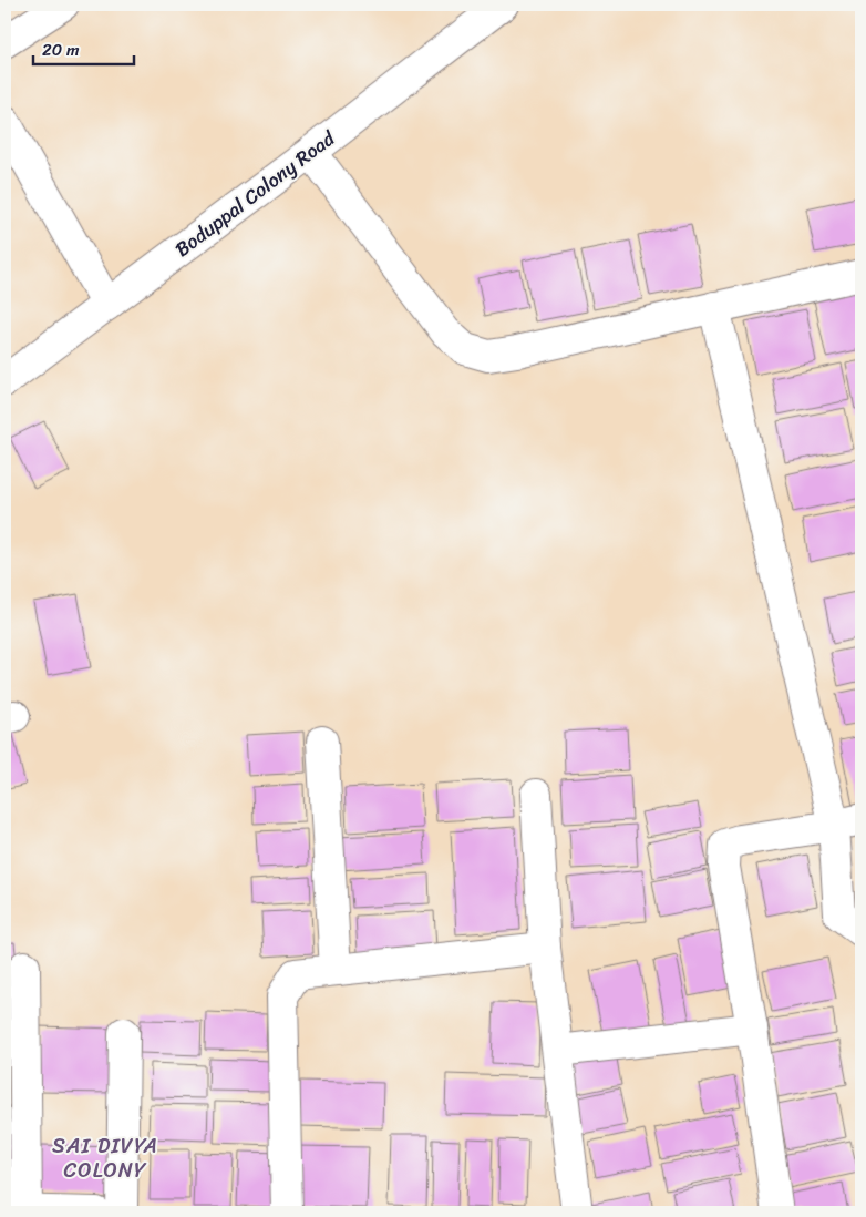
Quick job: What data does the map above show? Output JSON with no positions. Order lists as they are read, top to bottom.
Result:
{
  "streets": {
    "street": ["Boduppal Colony Road"]
  },
  "districts": ["SAI DIVYA COLONY"],
  "scale_bar": "20 m"
}
